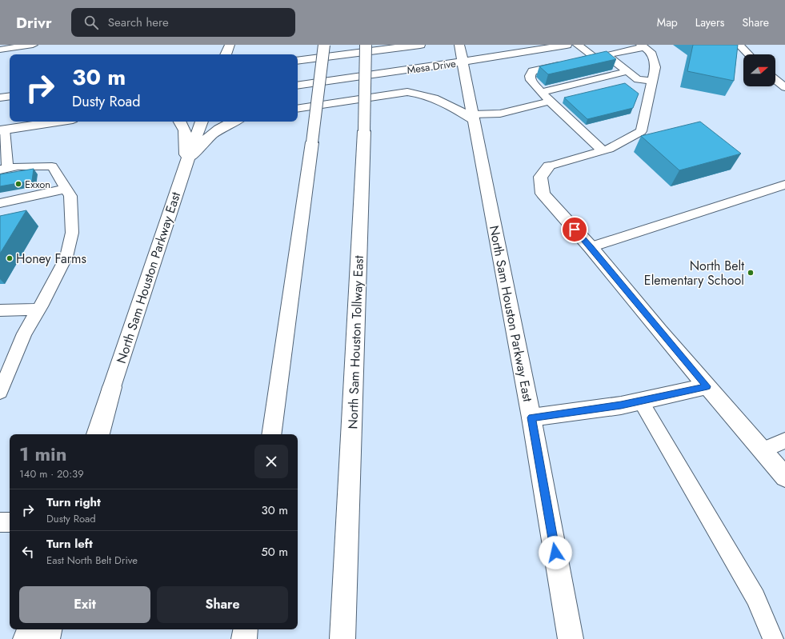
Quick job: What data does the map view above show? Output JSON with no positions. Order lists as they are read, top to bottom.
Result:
{
  "streets": {
    "main road": ["Mesa Drive", "North Sam Houston Parkway East", "North Sam Houston Tollway East"]
  },
  "crossings": [
    ["Mesa Drive", "North Sam Houston Parkway East"]
  ],
  "places": ["Exxon", "Honey Farms", "North Belt Elementary School"],
  "north": "right",
  "page": {
    "header": "Drivr",
    "search": "Search here",
    "nav": ["Map", "Layers", "Share"],
    "turn": ["30 m", "Dusty Road"],
    "heading": ["1 min", "140 m · 20:39"],
    "list": [
      {
        "name": "Turn right",
        "note": "Dusty Road",
        "value": "30 m"
      },
      {
        "name": "Turn left",
        "note": "East North Belt Drive",
        "value": "50 m"
      }
    ],
    "buttons": ["Exit", "Share"]
  }
}
